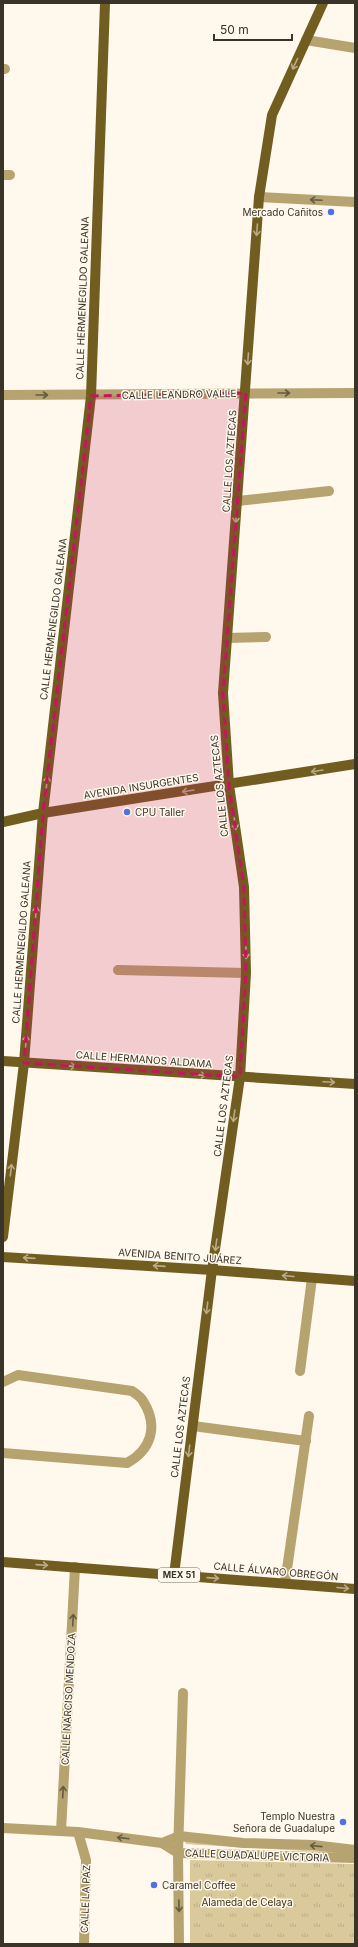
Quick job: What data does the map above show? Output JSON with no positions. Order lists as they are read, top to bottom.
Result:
{
  "streets": {
    "main road": [
      "CALLE HERMENEGILDO GALEANA",
      "CALLE LOS AZTECAS",
      "AVENIDA INSURGENTES",
      "CALLE HERMANOS ALDAMA",
      "AVENIDA BENITO JUÁREZ",
      "CALLE ÁLVARO OBREGÓN",
      "MEX 51"
    ],
    "street": [
      "CALLE LEANDRO VALLE",
      "CALLE NARCISO MENDOZA",
      "CALLE GUADALUPE VICTORIA",
      "CALLE LA PAZ"
    ]
  },
  "crossings": [
    ["CALLE HERMENEGILDO GALEANA", "CALLE LEANDRO VALLE"],
    ["CALLE HERMENEGILDO GALEANA", "AVENIDA INSURGENTES"],
    ["CALLE HERMENEGILDO GALEANA", "CALLE HERMANOS ALDAMA"],
    ["CALLE LEANDRO VALLE", "CALLE LOS AZTECAS"],
    ["CALLE LOS AZTECAS", "AVENIDA INSURGENTES"],
    ["CALLE LOS AZTECAS", "CALLE HERMANOS ALDAMA"],
    ["CALLE LOS AZTECAS", "AVENIDA BENITO JUÁREZ"],
    ["CALLE LOS AZTECAS", "CALLE ÁLVARO OBREGÓN"],
    ["CALLE ÁLVARO OBREGÓN", "CALLE NARCISO MENDOZA"],
    ["CALLE NARCISO MENDOZA", "CALLE GUADALUPE VICTORIA"],
    ["CALLE GUADALUPE VICTORIA", "CALLE LA PAZ"]
  ],
  "one_way": [
    "CALLE HERMENEGILDO GALEANA",
    "CALLE LEANDRO VALLE",
    "CALLE LOS AZTECAS",
    "AVENIDA INSURGENTES",
    "CALLE HERMANOS ALDAMA",
    "AVENIDA BENITO JUÁREZ",
    "CALLE ÁLVARO OBREGÓN",
    "CALLE NARCISO MENDOZA"
  ],
  "parks": ["Alameda de Celaya"],
  "places": [
    "Mercado Cañitos",
    "CPU Taller",
    "Templo Nuestra Señora de Guadalupe",
    "Caramel Coffee"
  ],
  "scale_bar": "50 m"
}
